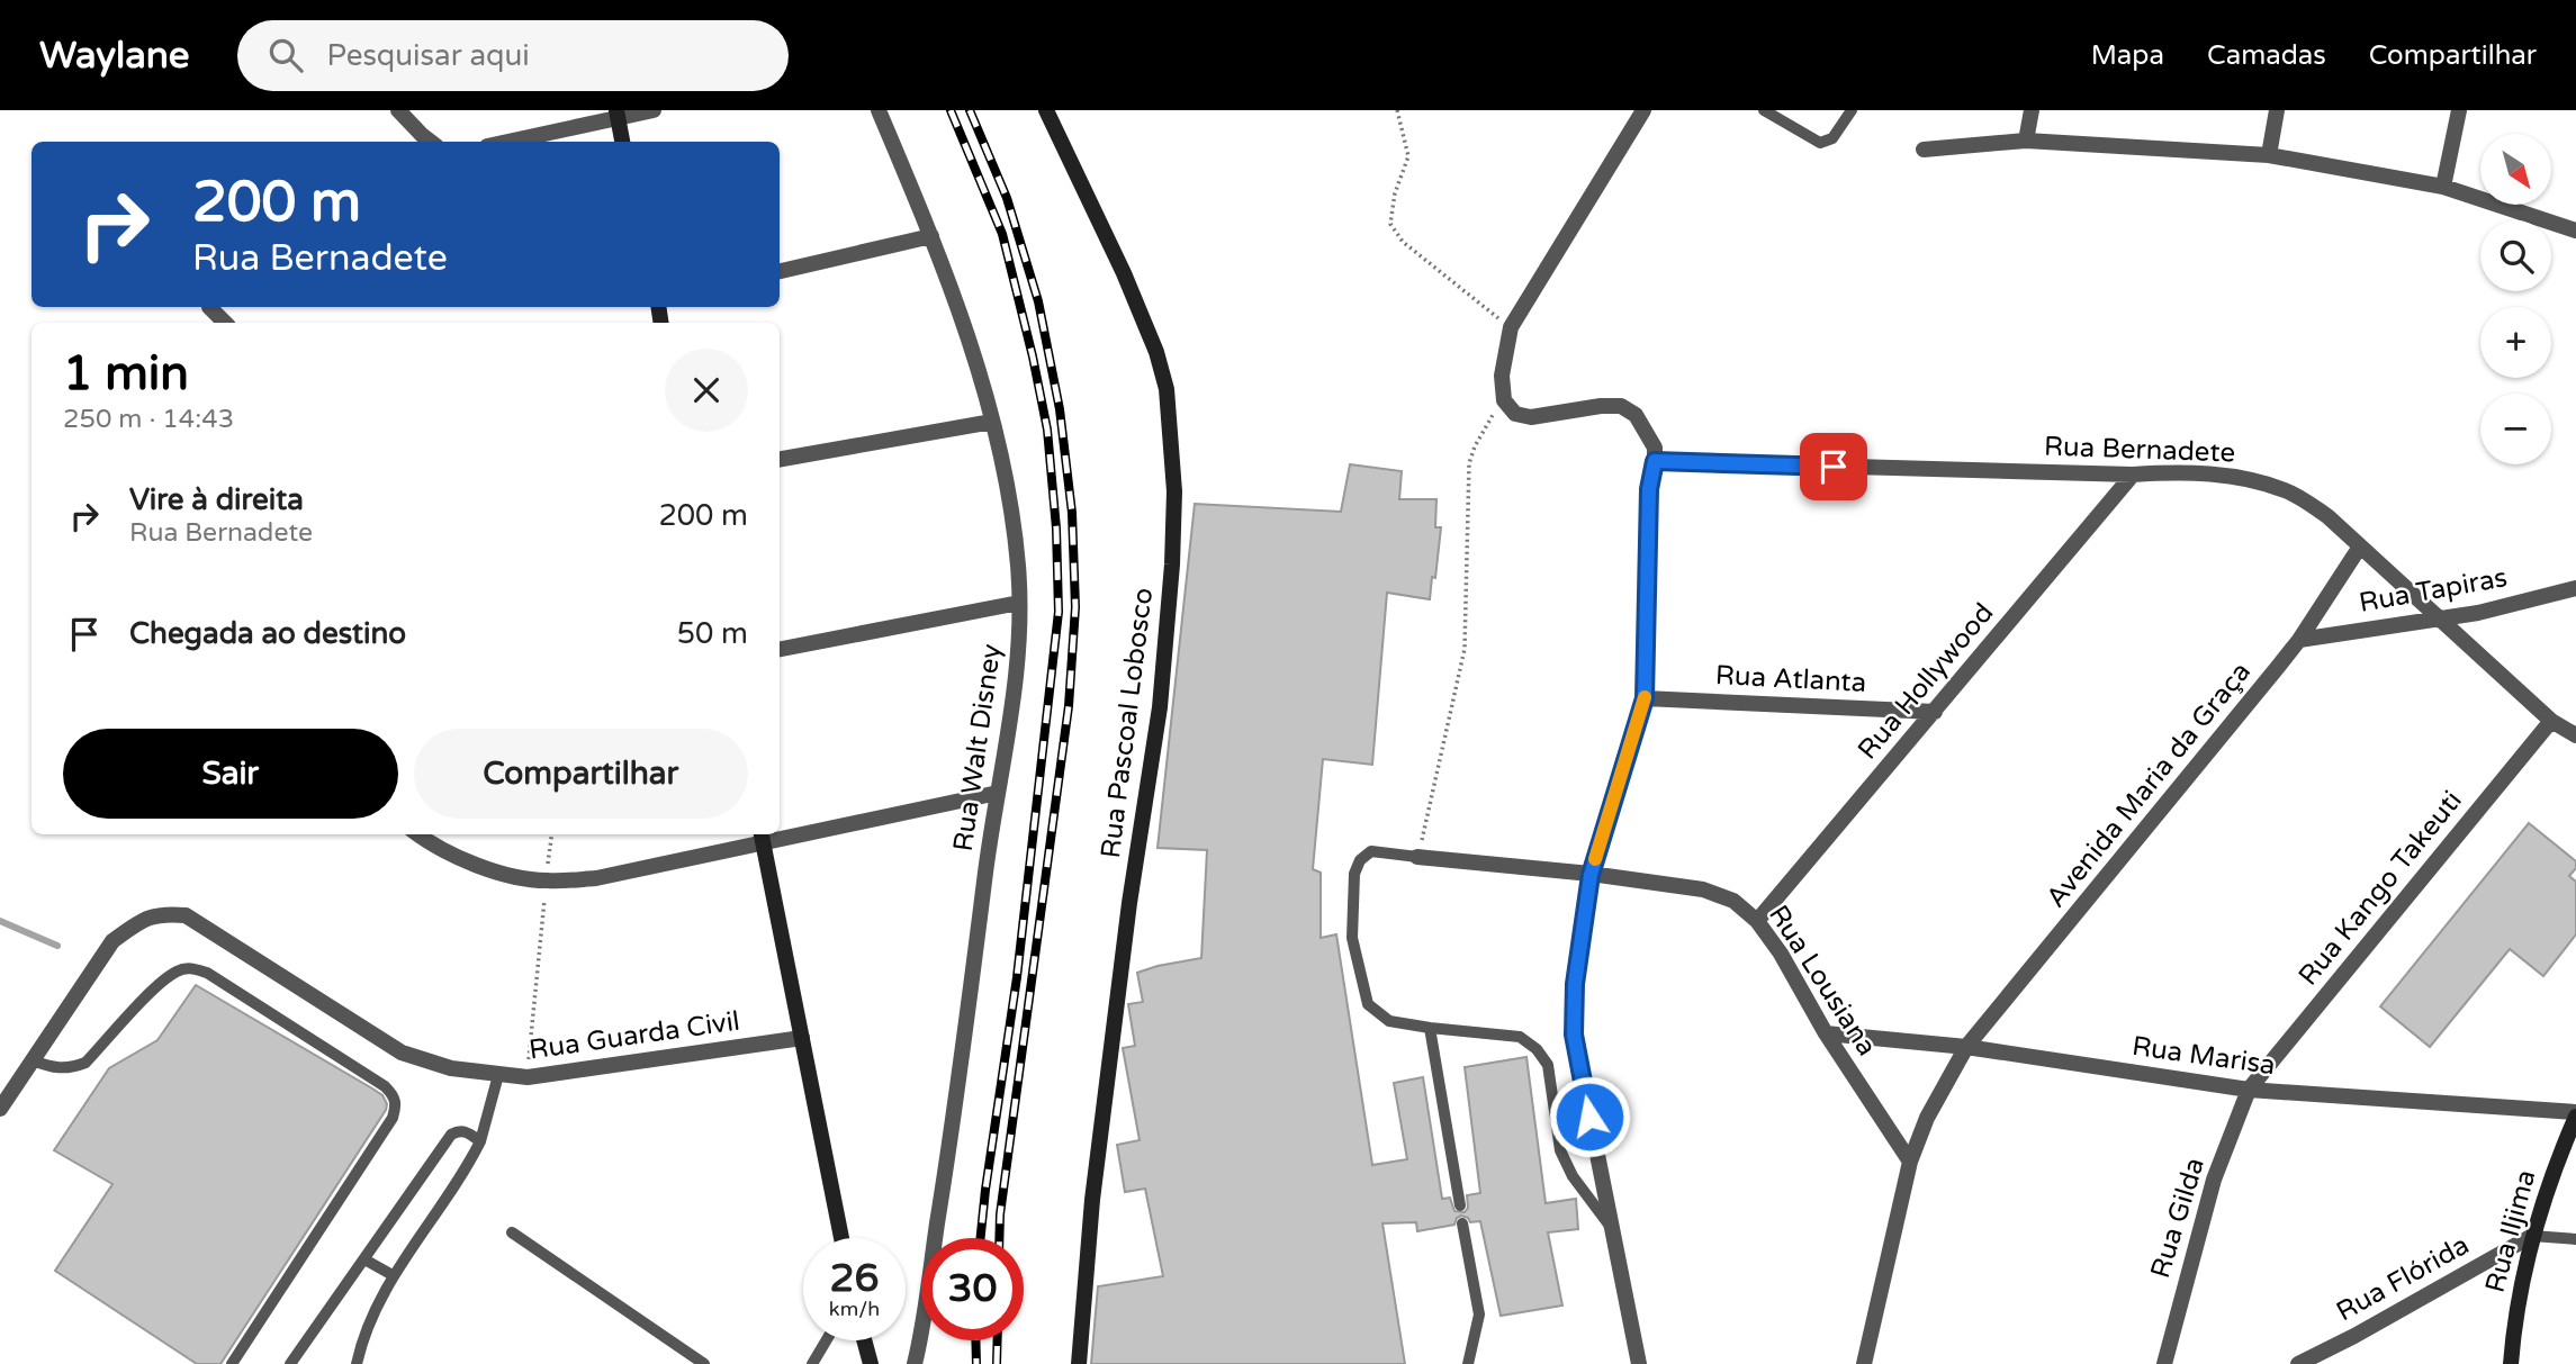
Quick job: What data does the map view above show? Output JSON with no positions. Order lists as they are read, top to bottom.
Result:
{
  "streets": {
    "main road": ["Rua Pascoal Lobosco", "Rua Iljima"],
    "street": [
      "Rua Bernadete",
      "Rua Tapiras",
      "Rua Atlanta",
      "Rua Hollywood",
      "Rua Walt Disney",
      "Avenida Maria da Graça",
      "Rua Kango Takeuti",
      "Rua Lousiana",
      "Rua Guarda Civil",
      "Rua Marisa",
      "Rua Gilda",
      "Rua Flórida"
    ]
  },
  "crossings": [
    ["Rua Bernadete", "Rua Tapiras"],
    ["Rua Bernadete", "Rua Hollywood"],
    ["Rua Bernadete", "Avenida Maria da Graça"],
    ["Rua Bernadete", "Rua Kango Takeuti"],
    ["Rua Tapiras", "Avenida Maria da Graça"],
    ["Rua Atlanta", "Rua Hollywood"],
    ["Rua Hollywood", "Rua Lousiana"],
    ["Avenida Maria da Graça", "Rua Lousiana"],
    ["Avenida Maria da Graça", "Rua Marisa"],
    ["Rua Kango Takeuti", "Rua Marisa"],
    ["Rua Kango Takeuti", "Rua Gilda"],
    ["Rua Lousiana", "Rua Marisa"],
    ["Rua Marisa", "Rua Gilda"],
    ["Rua Marisa", "Rua Iljima"],
    ["Rua Iljima", "Rua Flórida"]
  ],
  "north": "bottom right",
  "page": {
    "header": "Waylane",
    "search": "Pesquisar aqui",
    "nav": ["Mapa", "Camadas", "Compartilhar"],
    "map_buttons": ["+", "−"],
    "turn": ["200 m", "Rua Bernadete"],
    "heading": ["1 min", "250 m · 14:43"],
    "list": [
      {
        "name": "Vire à direita",
        "note": "Rua Bernadete",
        "value": "200 m"
      },
      {
        "name": "Chegada ao destino",
        "value": "50 m"
      }
    ],
    "buttons": ["Sair", "Compartilhar"],
    "speed": "26 km/h",
    "limit": "30"
  }
}
